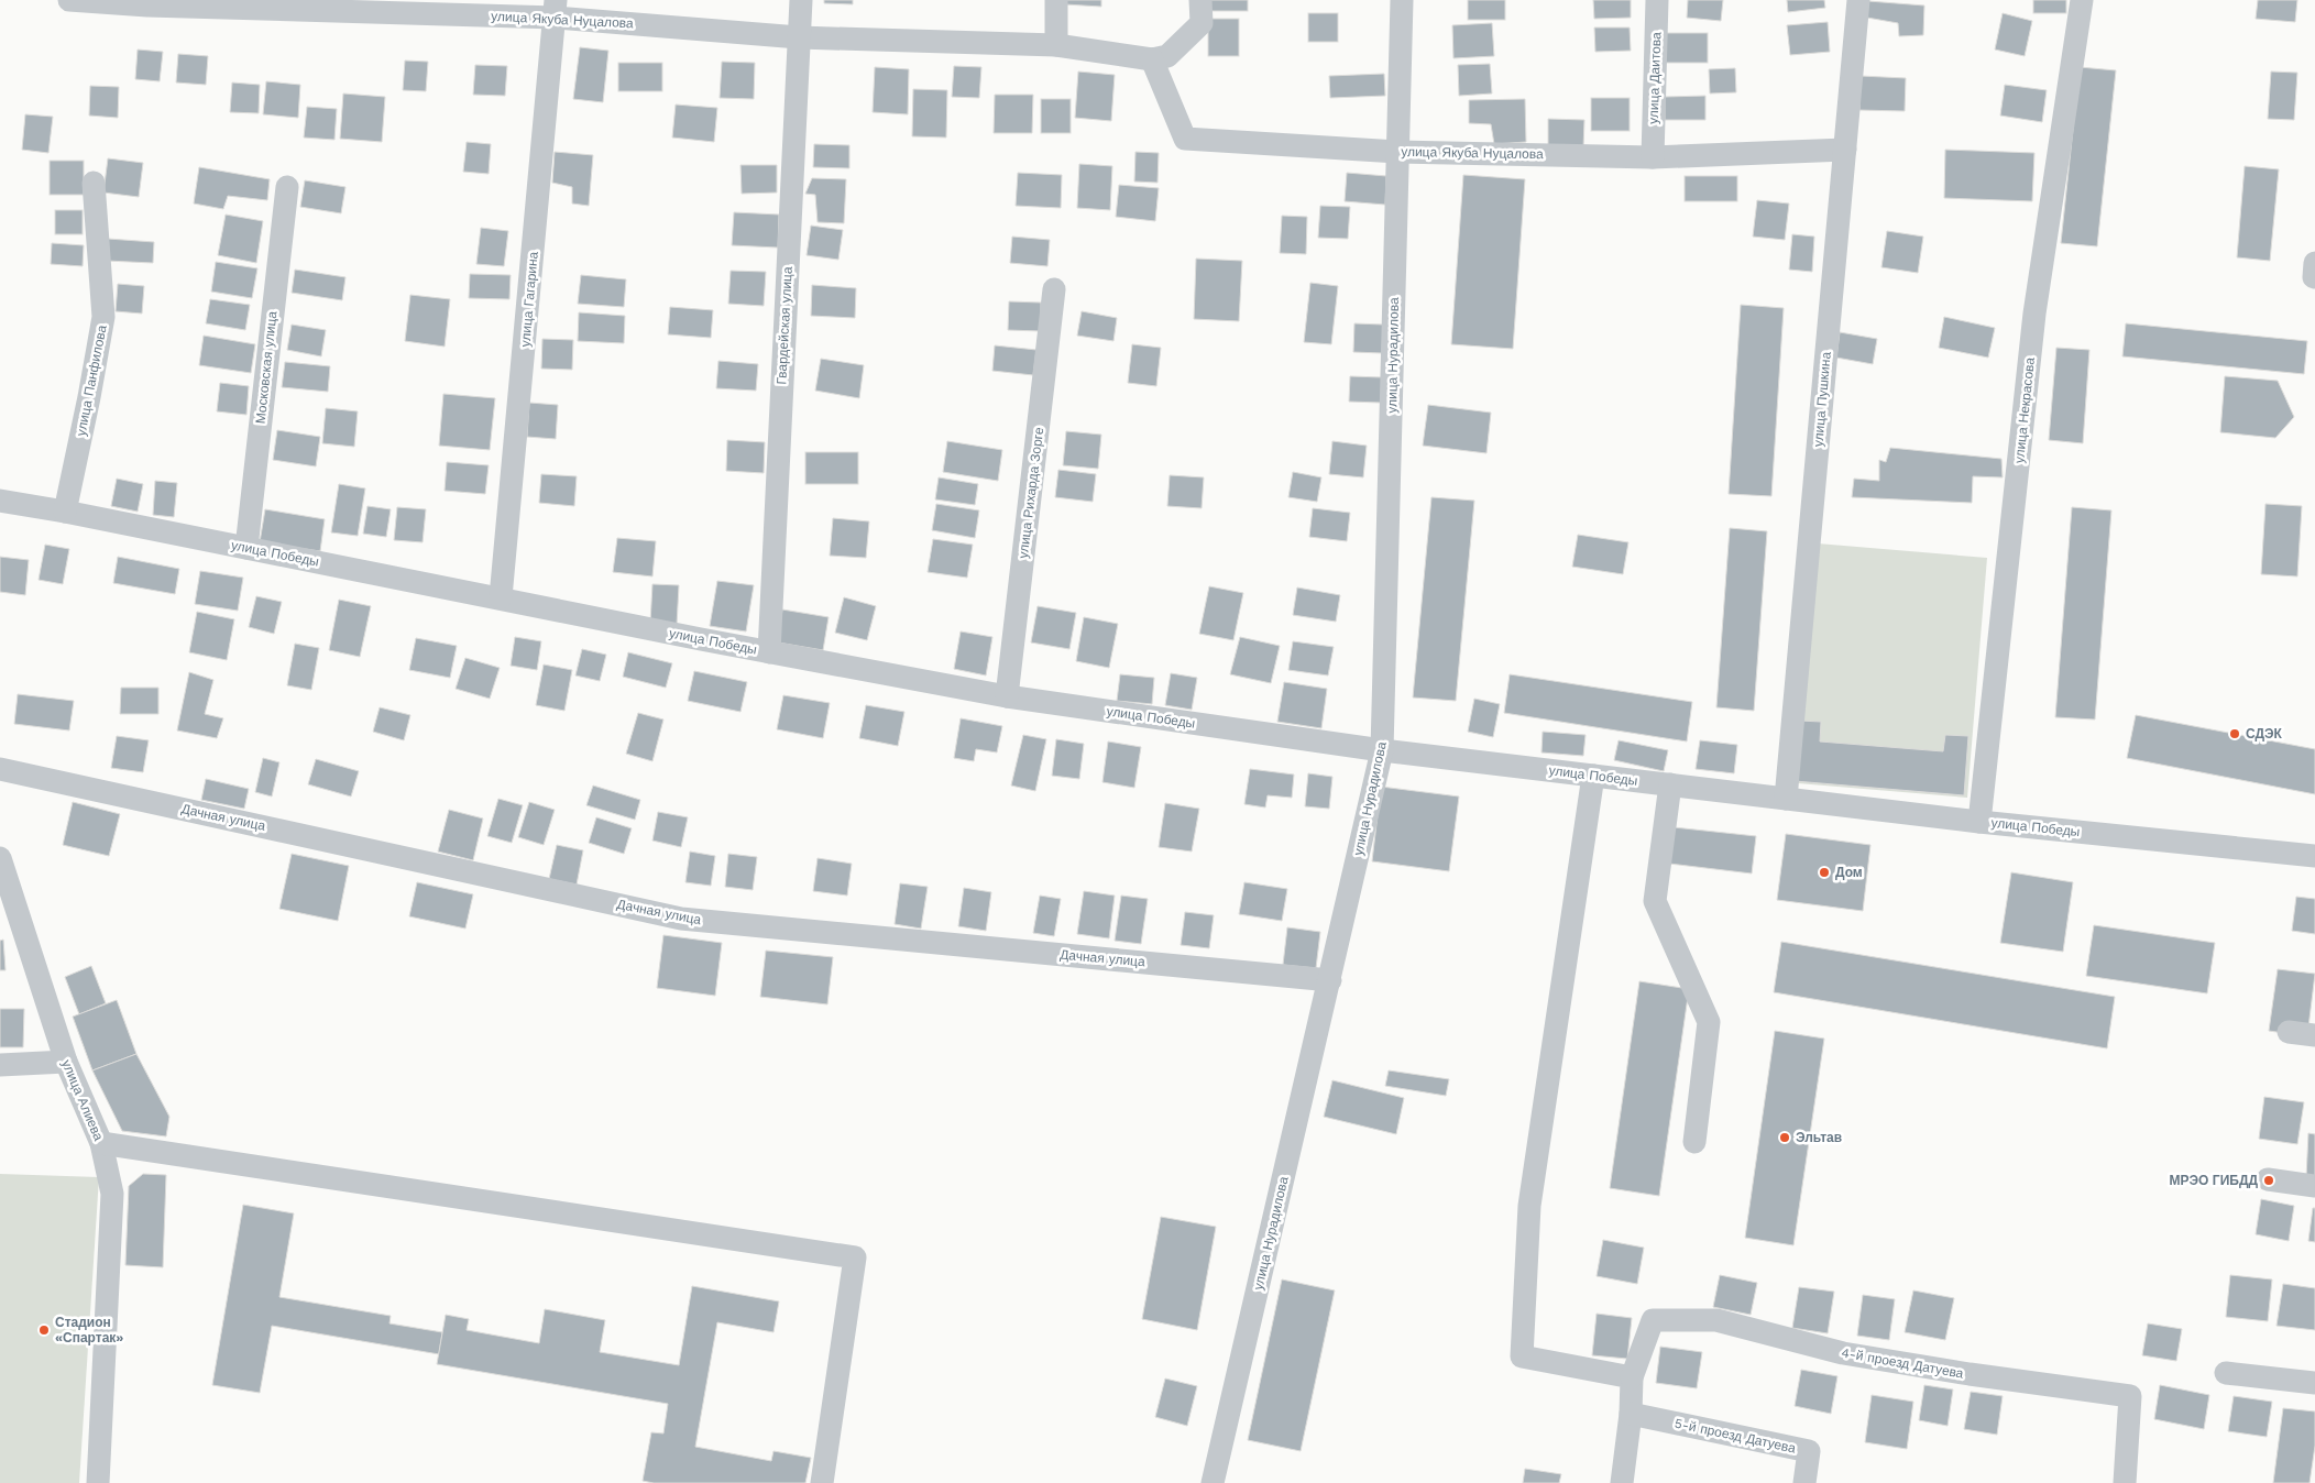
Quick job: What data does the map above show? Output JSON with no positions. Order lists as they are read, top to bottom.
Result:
{
  "streets": {
    "street": [
      "улица Якуба Нуцалова",
      "улица Даитова",
      "улица Гагарина",
      "Гвардейская улица",
      "улица Нурадилова",
      "Московская улица",
      "улица Панфилова",
      "улица Пушкина",
      "улица Некрасова",
      "улица Рихарда Зорге",
      "улица Победы",
      "Дачная улица",
      "улица Алиева",
      "4-й проезд Датуева",
      "5-й проезд Датуева"
    ]
  },
  "crossings": [
    ["улица Якуба Нуцалова", "улица Даитова"],
    ["улица Якуба Нуцалова", "улица Гагарина"],
    ["улица Якуба Нуцалова", "Гвардейская улица"],
    ["улица Якуба Нуцалова", "улица Нурадилова"],
    ["улица Якуба Нуцалова", "улица Пушкина"],
    ["улица Гагарина", "улица Победы"],
    ["Гвардейская улица", "улица Победы"],
    ["улица Нурадилова", "улица Победы"],
    ["улица Нурадилова", "Дачная улица"],
    ["Московская улица", "улица Победы"],
    ["улица Панфилова", "улица Победы"],
    ["улица Пушкина", "улица Победы"],
    ["улица Некрасова", "улица Победы"],
    ["улица Рихарда Зорге", "улица Победы"]
  ],
  "places": [
    "СДЭК",
    "Дом",
    "Эльтав",
    "МРЭО ГИБДД",
    "Стадион «Спартак»"
  ]
}
